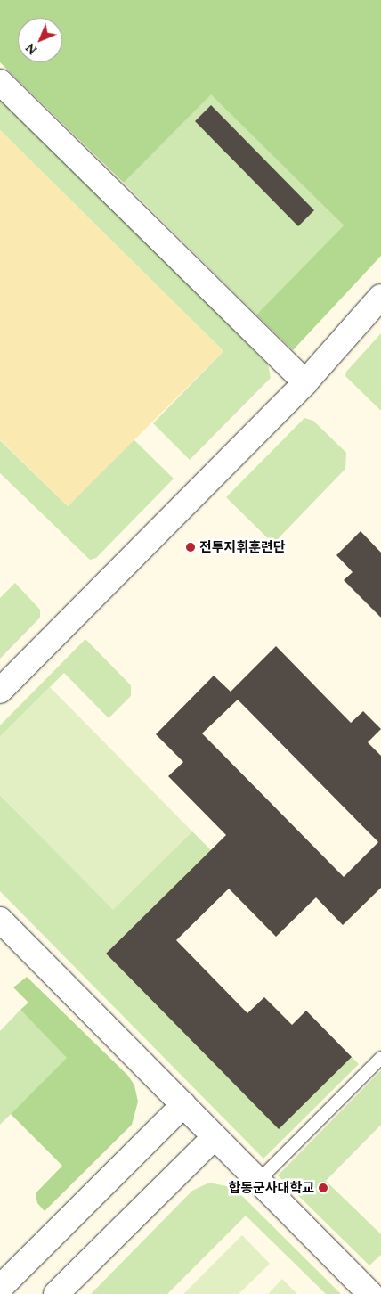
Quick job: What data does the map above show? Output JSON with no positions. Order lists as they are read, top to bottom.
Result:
{
  "places": ["전투지휘훈련단", "합동군사대학교"],
  "north": "bottom left"
}
